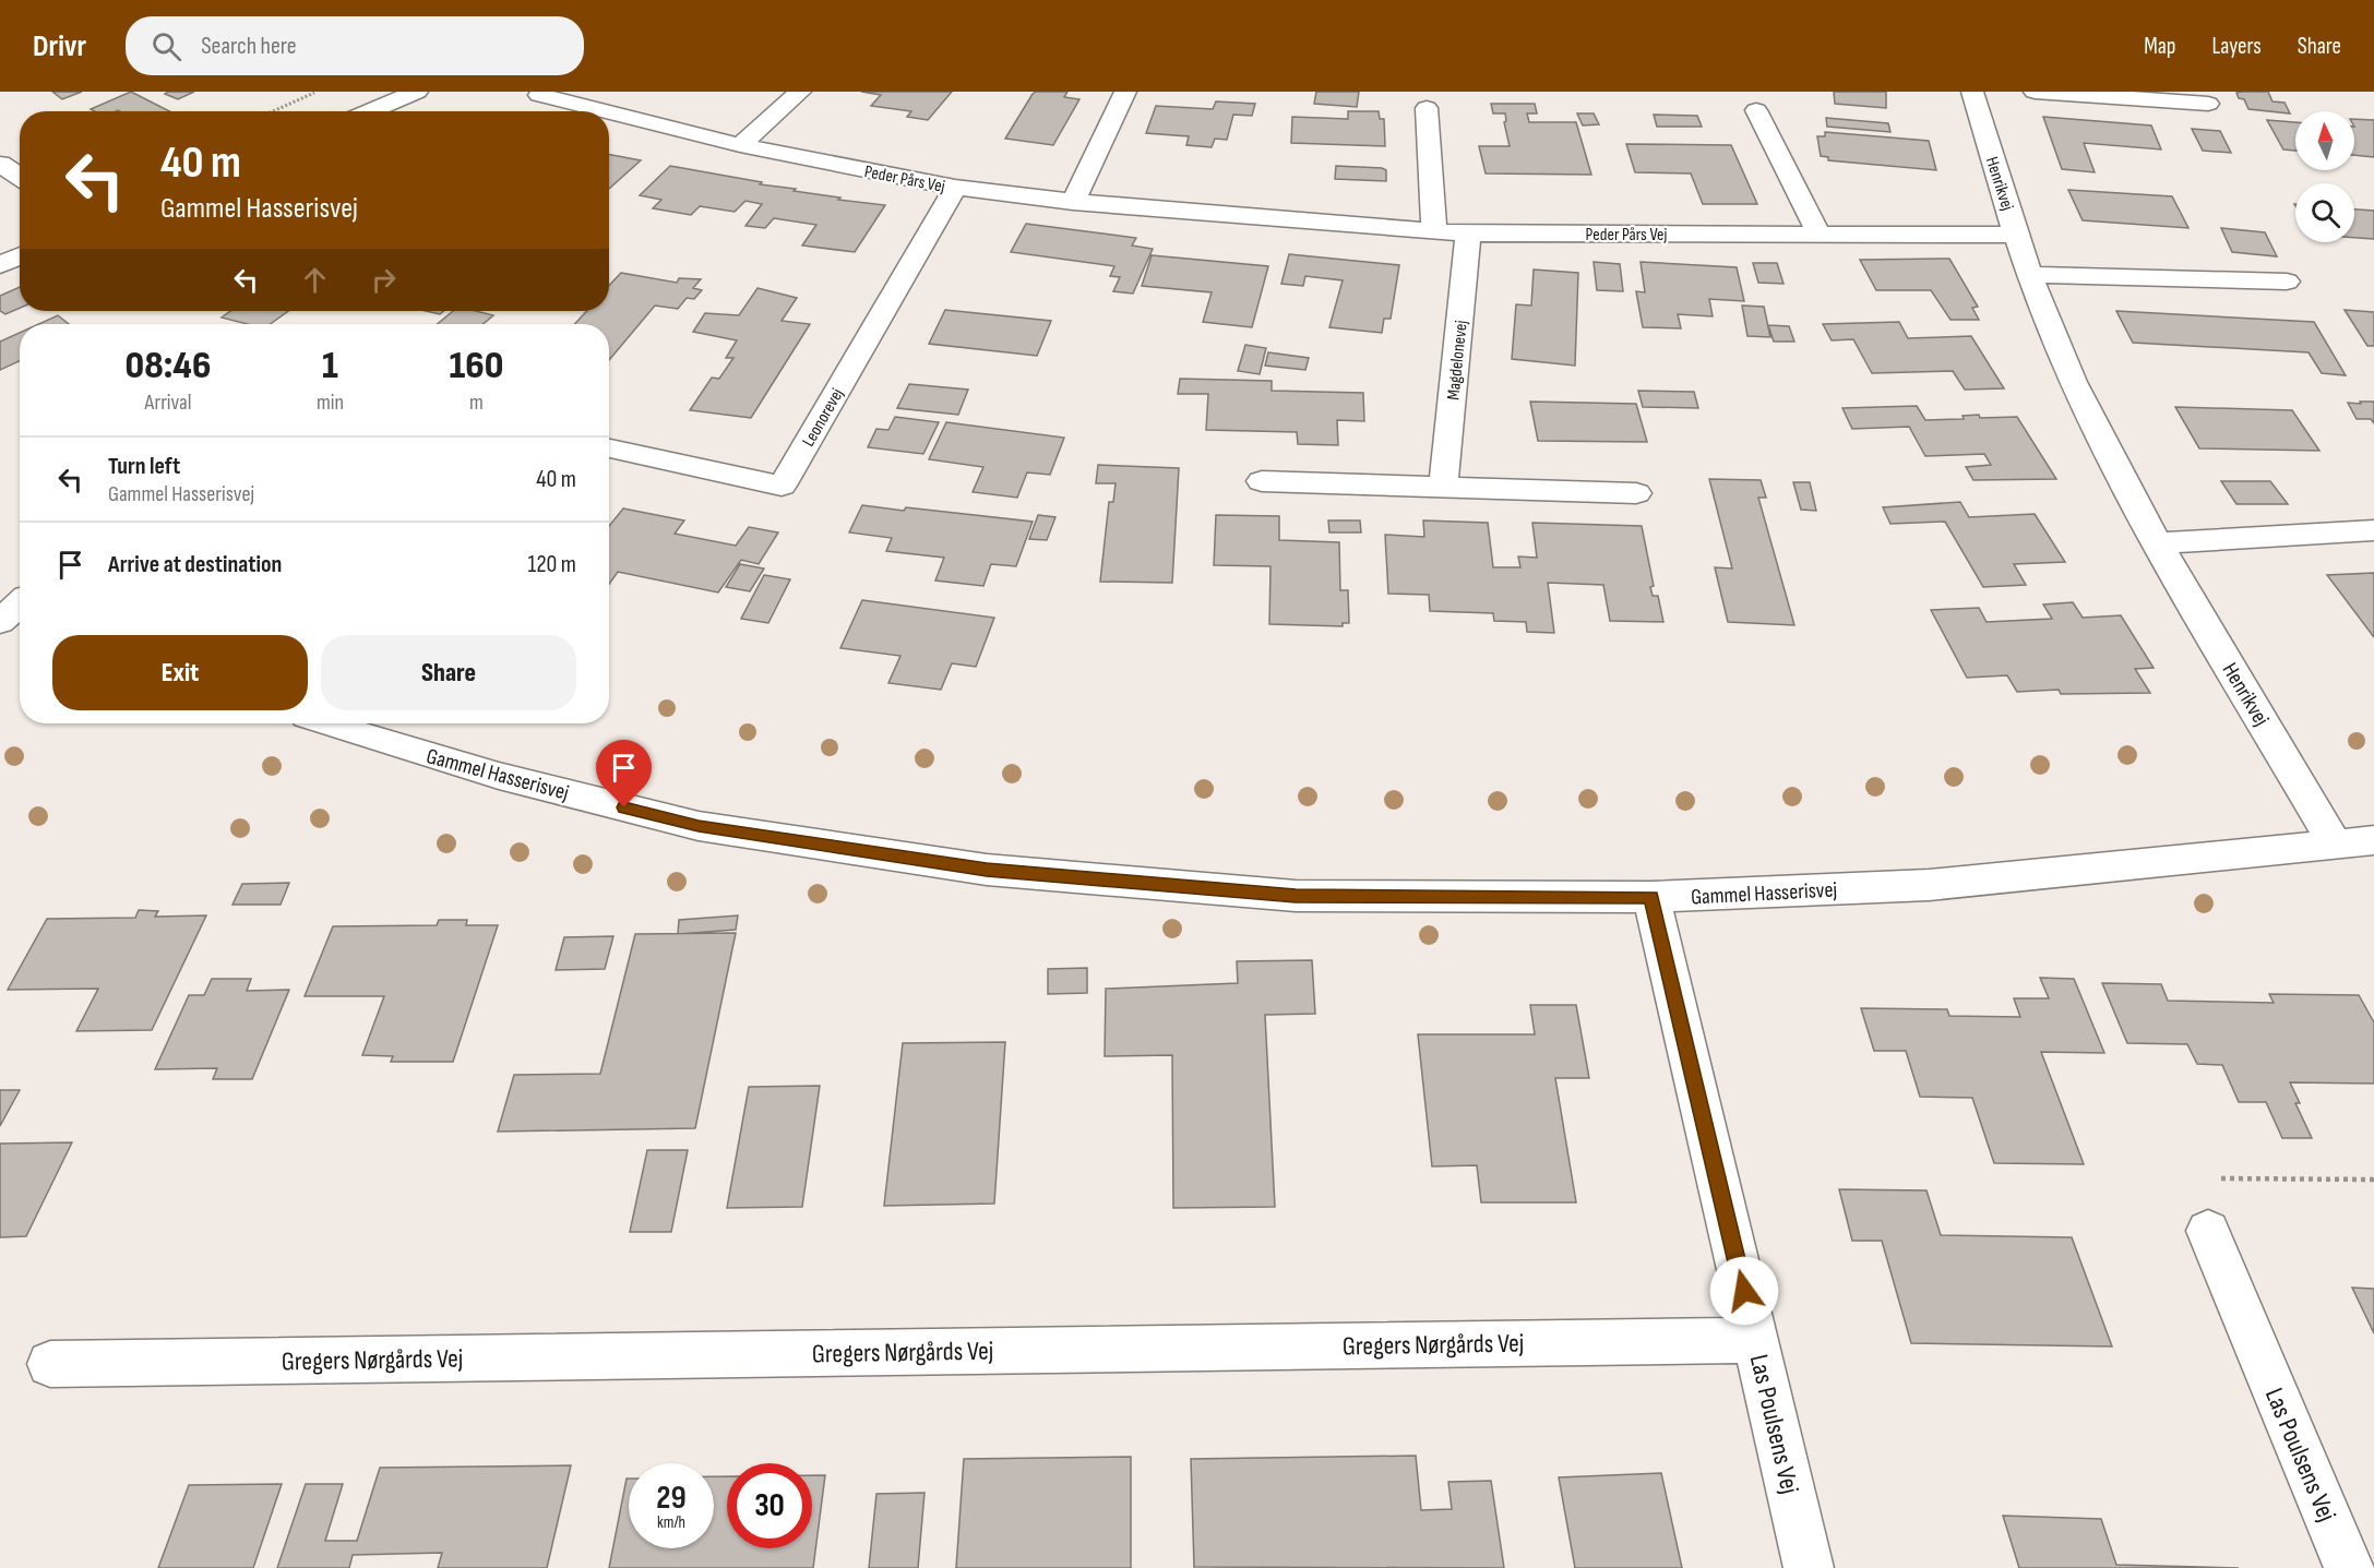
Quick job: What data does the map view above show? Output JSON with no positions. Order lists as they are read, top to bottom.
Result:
{
  "streets": {
    "street": [
      "Peder Pårs Vej",
      "Henrikvej",
      "Magdelonevej",
      "Leonorevej",
      "Gammel Hasserisvej",
      "Gregers Nørgårds Vej",
      "Las Poulsens Vej"
    ]
  },
  "crossings": [
    ["Peder Pårs Vej", "Henrikvej"],
    ["Peder Pårs Vej", "Magdelonevej"],
    ["Peder Pårs Vej", "Leonorevej"],
    ["Henrikvej", "Gammel Hasserisvej"],
    ["Gammel Hasserisvej", "Las Poulsens Vej"],
    ["Gregers Nørgårds Vej", "Las Poulsens Vej"]
  ],
  "north": "top",
  "page": {
    "header": "Drivr",
    "search": "Search here",
    "nav": ["Map", "Layers", "Share"],
    "turn": ["40 m", "Gammel Hasserisvej"],
    "eta": [
      "08:46",
      "Arrival",
      "1",
      "min",
      "160",
      "m"
    ],
    "list": [
      {
        "name": "Turn left",
        "note": "Gammel Hasserisvej",
        "value": "40 m"
      },
      {
        "name": "Arrive at destination",
        "value": "120 m"
      }
    ],
    "buttons": ["Exit", "Share"],
    "speed": "29 km/h",
    "limit": "30"
  }
}
